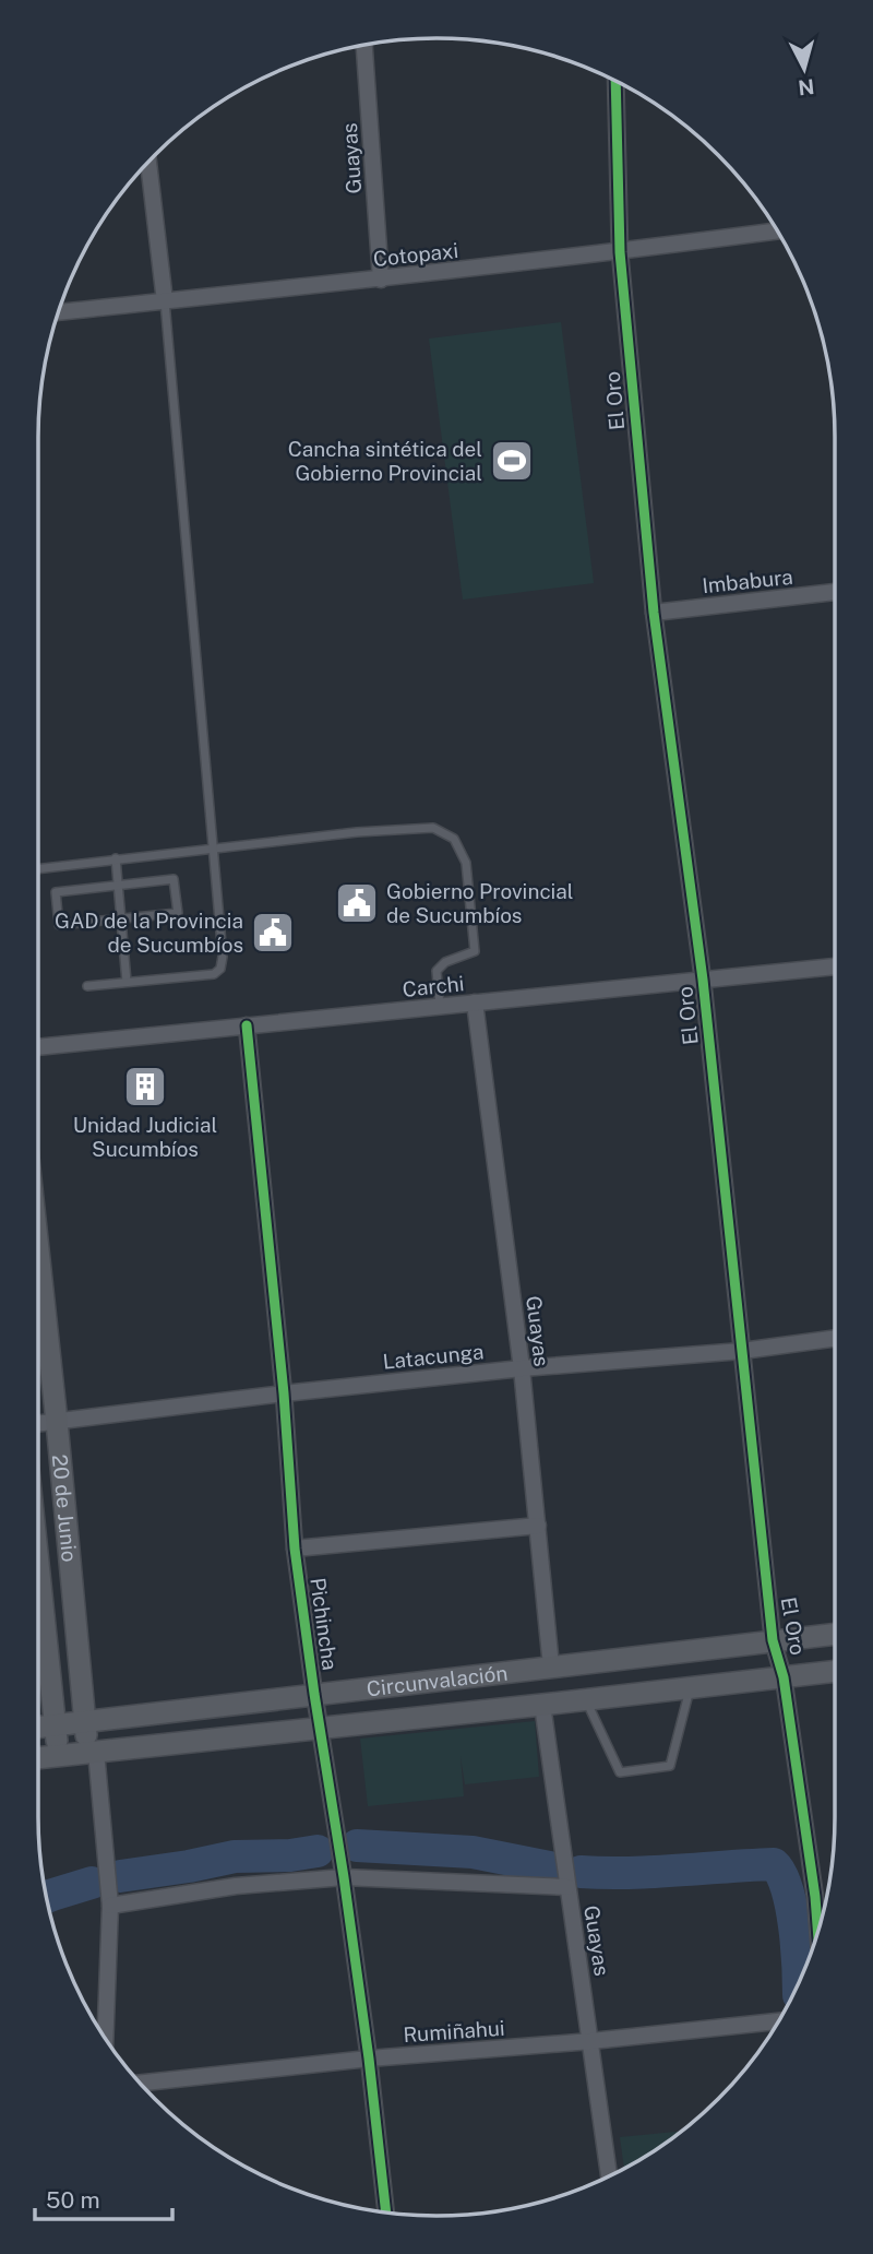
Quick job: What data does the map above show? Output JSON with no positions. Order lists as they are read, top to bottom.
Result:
{
  "streets": {
    "main road": ["20 de Junio", "Circunvalación"],
    "street": [
      "Guayas",
      "Cotopaxi",
      "El Oro",
      "Imbabura",
      "Carchi",
      "Latacunga",
      "Pichincha",
      "Rumiñahui"
    ]
  },
  "crossings": [
    ["Guayas", "Cotopaxi"],
    ["Guayas", "Carchi"],
    ["Guayas", "Latacunga"],
    ["Guayas", "Circunvalación"],
    ["Guayas", "Rumiñahui"],
    ["Cotopaxi", "El Oro"],
    ["El Oro", "Imbabura"],
    ["El Oro", "Carchi"],
    ["El Oro", "Latacunga"],
    ["El Oro", "Circunvalación"],
    ["Carchi", "Pichincha"],
    ["Latacunga", "20 de Junio"],
    ["Latacunga", "Pichincha"],
    ["20 de Junio", "Circunvalación"],
    ["Pichincha", "Circunvalación"],
    ["Pichincha", "Rumiñahui"]
  ],
  "places": {
    "sports": ["Cancha sintética del Gobierno Provincial"],
    "public building": ["Gobierno Provincial de Sucumbíos", "GAD de la Provincia de Sucumbíos"],
    "building": ["Unidad Judicial Sucumbíos"]
  },
  "scale_bar": "50 m",
  "north": "bottom"
}
